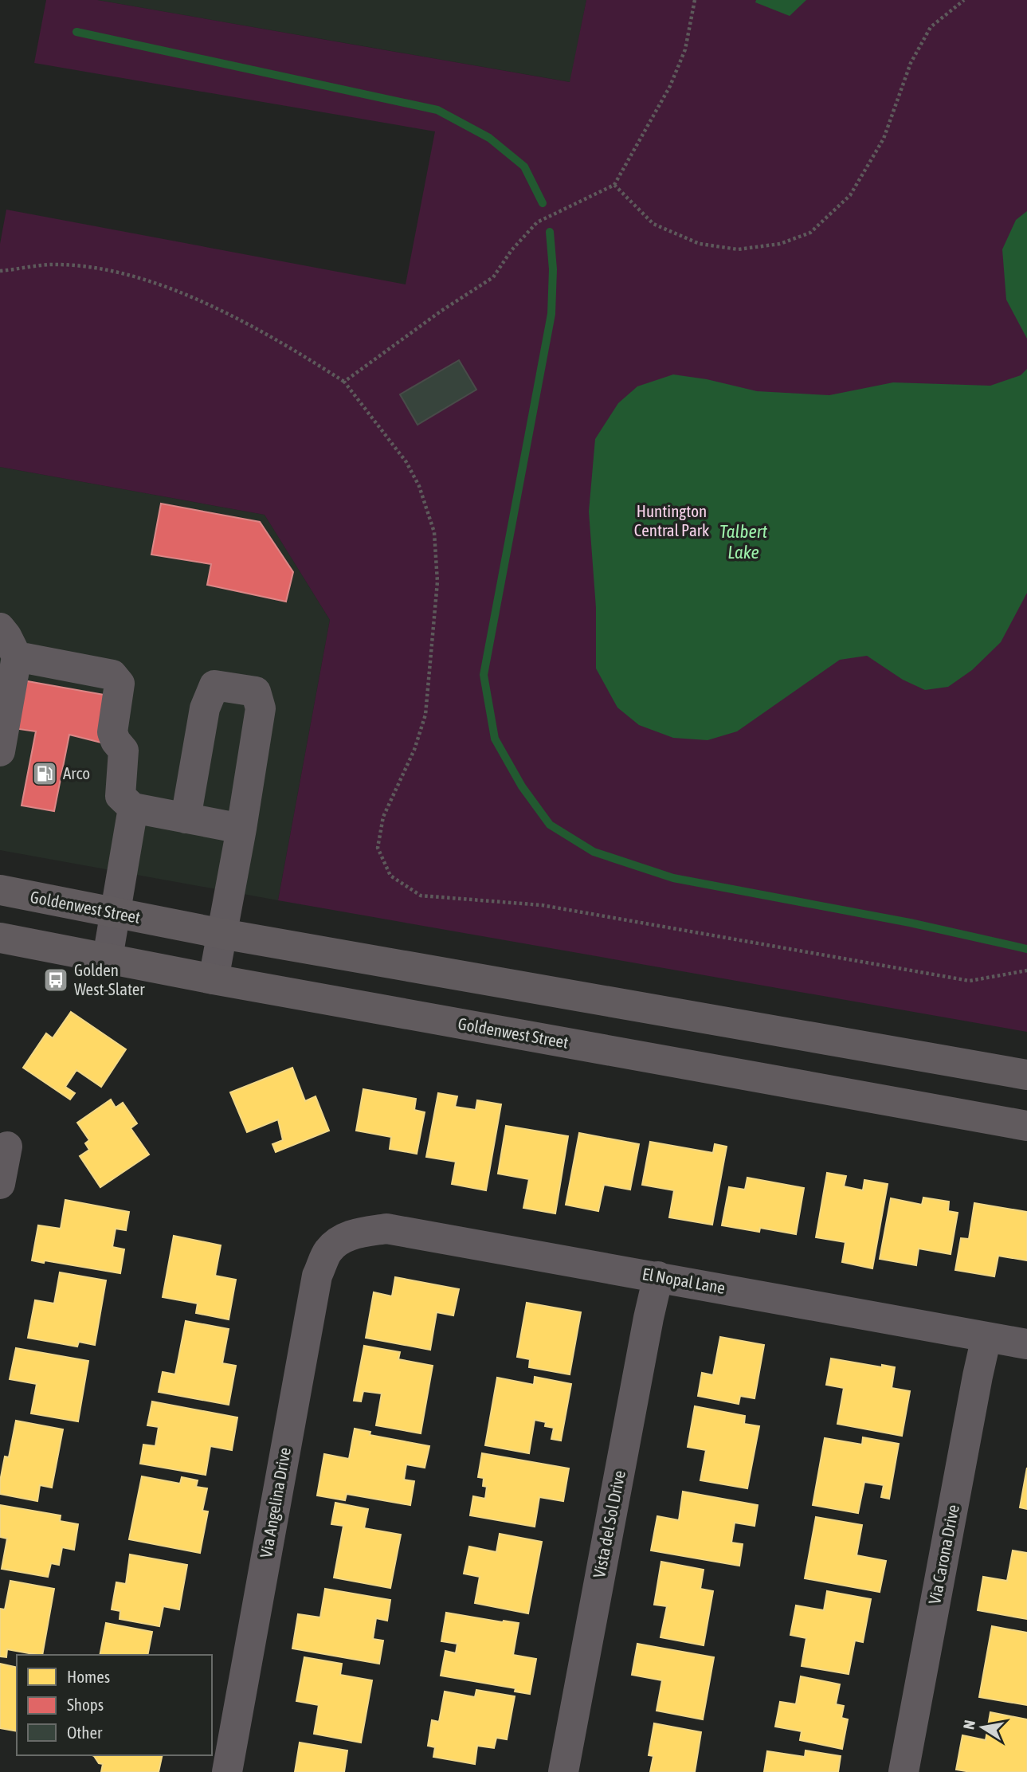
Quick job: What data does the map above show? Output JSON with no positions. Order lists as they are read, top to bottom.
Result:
{
  "streets": {
    "main road": ["Goldenwest Street"],
    "street": [
      "El Nopal Lane",
      "Via Angelina Drive",
      "Vista del Sol Drive",
      "Via Carona Drive"
    ]
  },
  "crossings": [
    ["El Nopal Lane", "Via Angelina Drive"],
    ["El Nopal Lane", "Vista del Sol Drive"],
    ["El Nopal Lane", "Via Carona Drive"]
  ],
  "water": ["Talbert Lake"],
  "parks": ["Huntington Central Park"],
  "places": {
    "fuel station": ["Arco"],
    "bus stop": ["Golden West-Slater"]
  },
  "legend": ["Homes", "Shops", "Other"],
  "north": "left"
}
